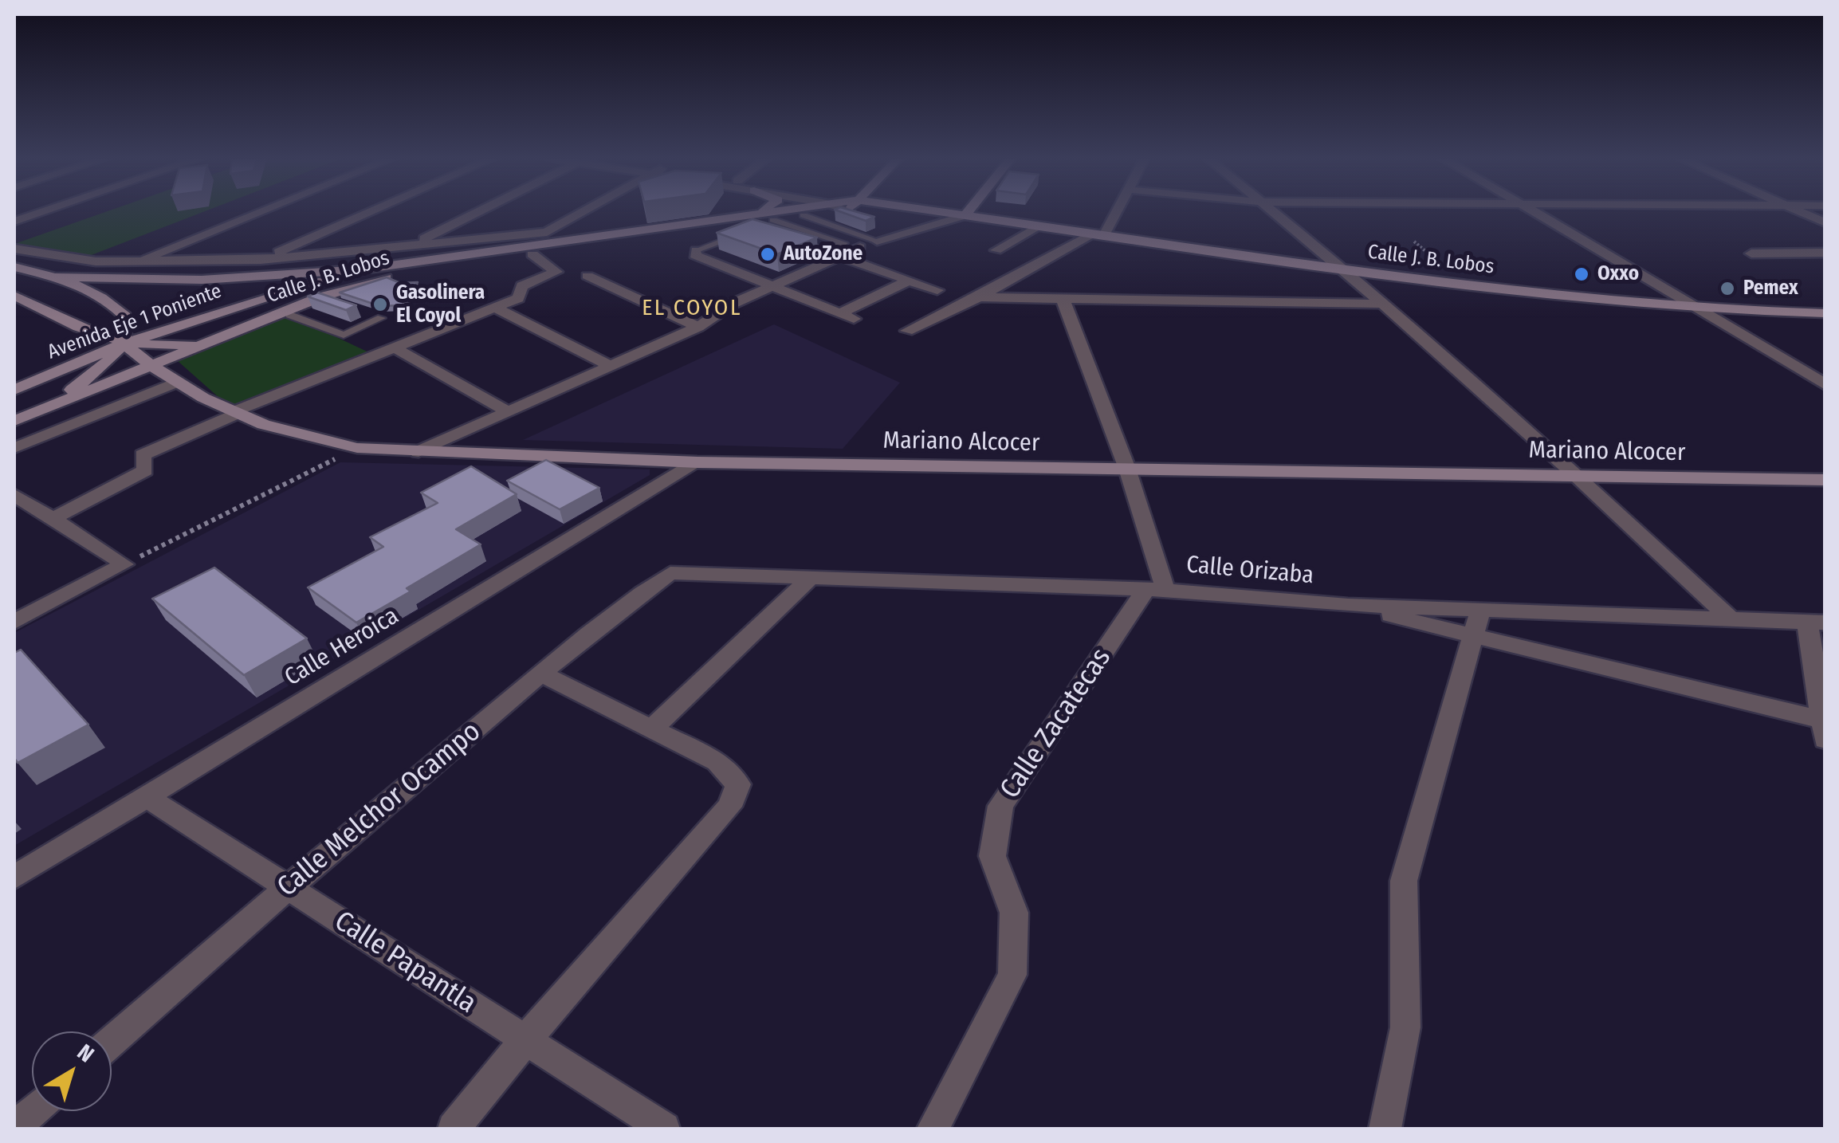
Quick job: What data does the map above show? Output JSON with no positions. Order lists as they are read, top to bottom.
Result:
{
  "streets": {
    "main road": ["Calle J. B. Lobos", "Avenida Eje 1 Poniente", "Mariano Alcocer"],
    "street": [
      "Calle Orizaba",
      "Calle Heroica",
      "Calle Zacatecas",
      "Calle Melchor Ocampo",
      "Calle Papantla"
    ]
  },
  "crossings": [
    ["Calle J. B. Lobos", "Avenida Eje 1 Poniente"],
    ["Avenida Eje 1 Poniente", "Mariano Alcocer"],
    ["Mariano Alcocer", "Calle Heroica"],
    ["Calle Orizaba", "Calle Zacatecas"],
    ["Calle Orizaba", "Calle Melchor Ocampo"],
    ["Calle Heroica", "Calle Papantla"],
    ["Calle Melchor Ocampo", "Calle Papantla"]
  ],
  "districts": ["EL COYOL"],
  "places": [
    "AutoZone",
    "Oxxo",
    "Pemex",
    "Gasolinera El Coyol"
  ],
  "north": "top right"
}
